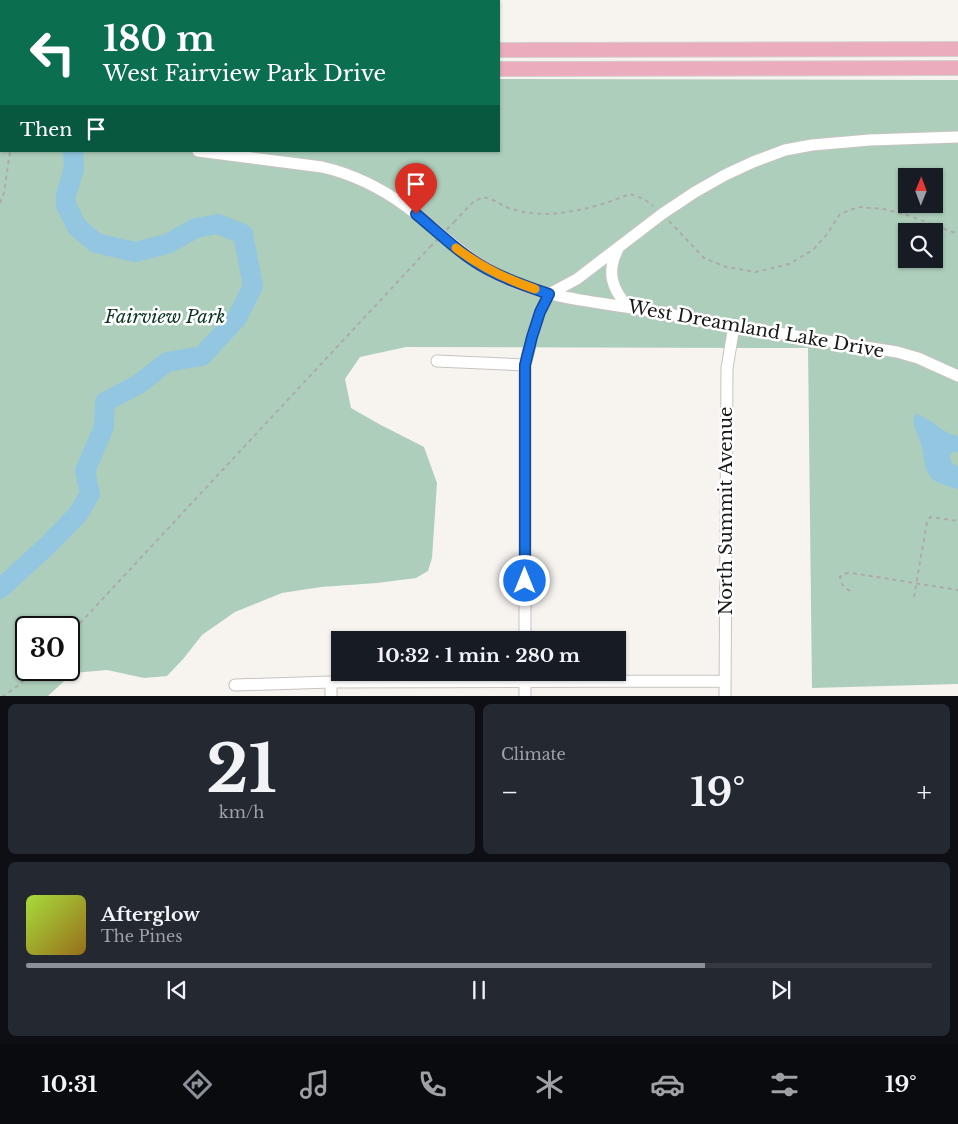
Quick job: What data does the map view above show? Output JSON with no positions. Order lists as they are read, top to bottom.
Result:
{
  "streets": {
    "street": ["West Dreamland Lake Drive", "North Summit Avenue"]
  },
  "crossings": [
    ["West Dreamland Lake Drive", "North Summit Avenue"]
  ],
  "parks": ["Fairview Park"],
  "north": "top",
  "page": {
    "turn": ["180 m", "West Fairview Park Drive"],
    "then": "Then",
    "limit": "30",
    "trip": "10:32 · 1 min · 280 m",
    "tile": [
      ["21", "km/h"],
      "Climate"
    ],
    "heat": ["−", "19°", "+"],
    "song": ["Afterglow", "The Pines"],
    "tabs": ["10:31", "19°"]
  }
}
